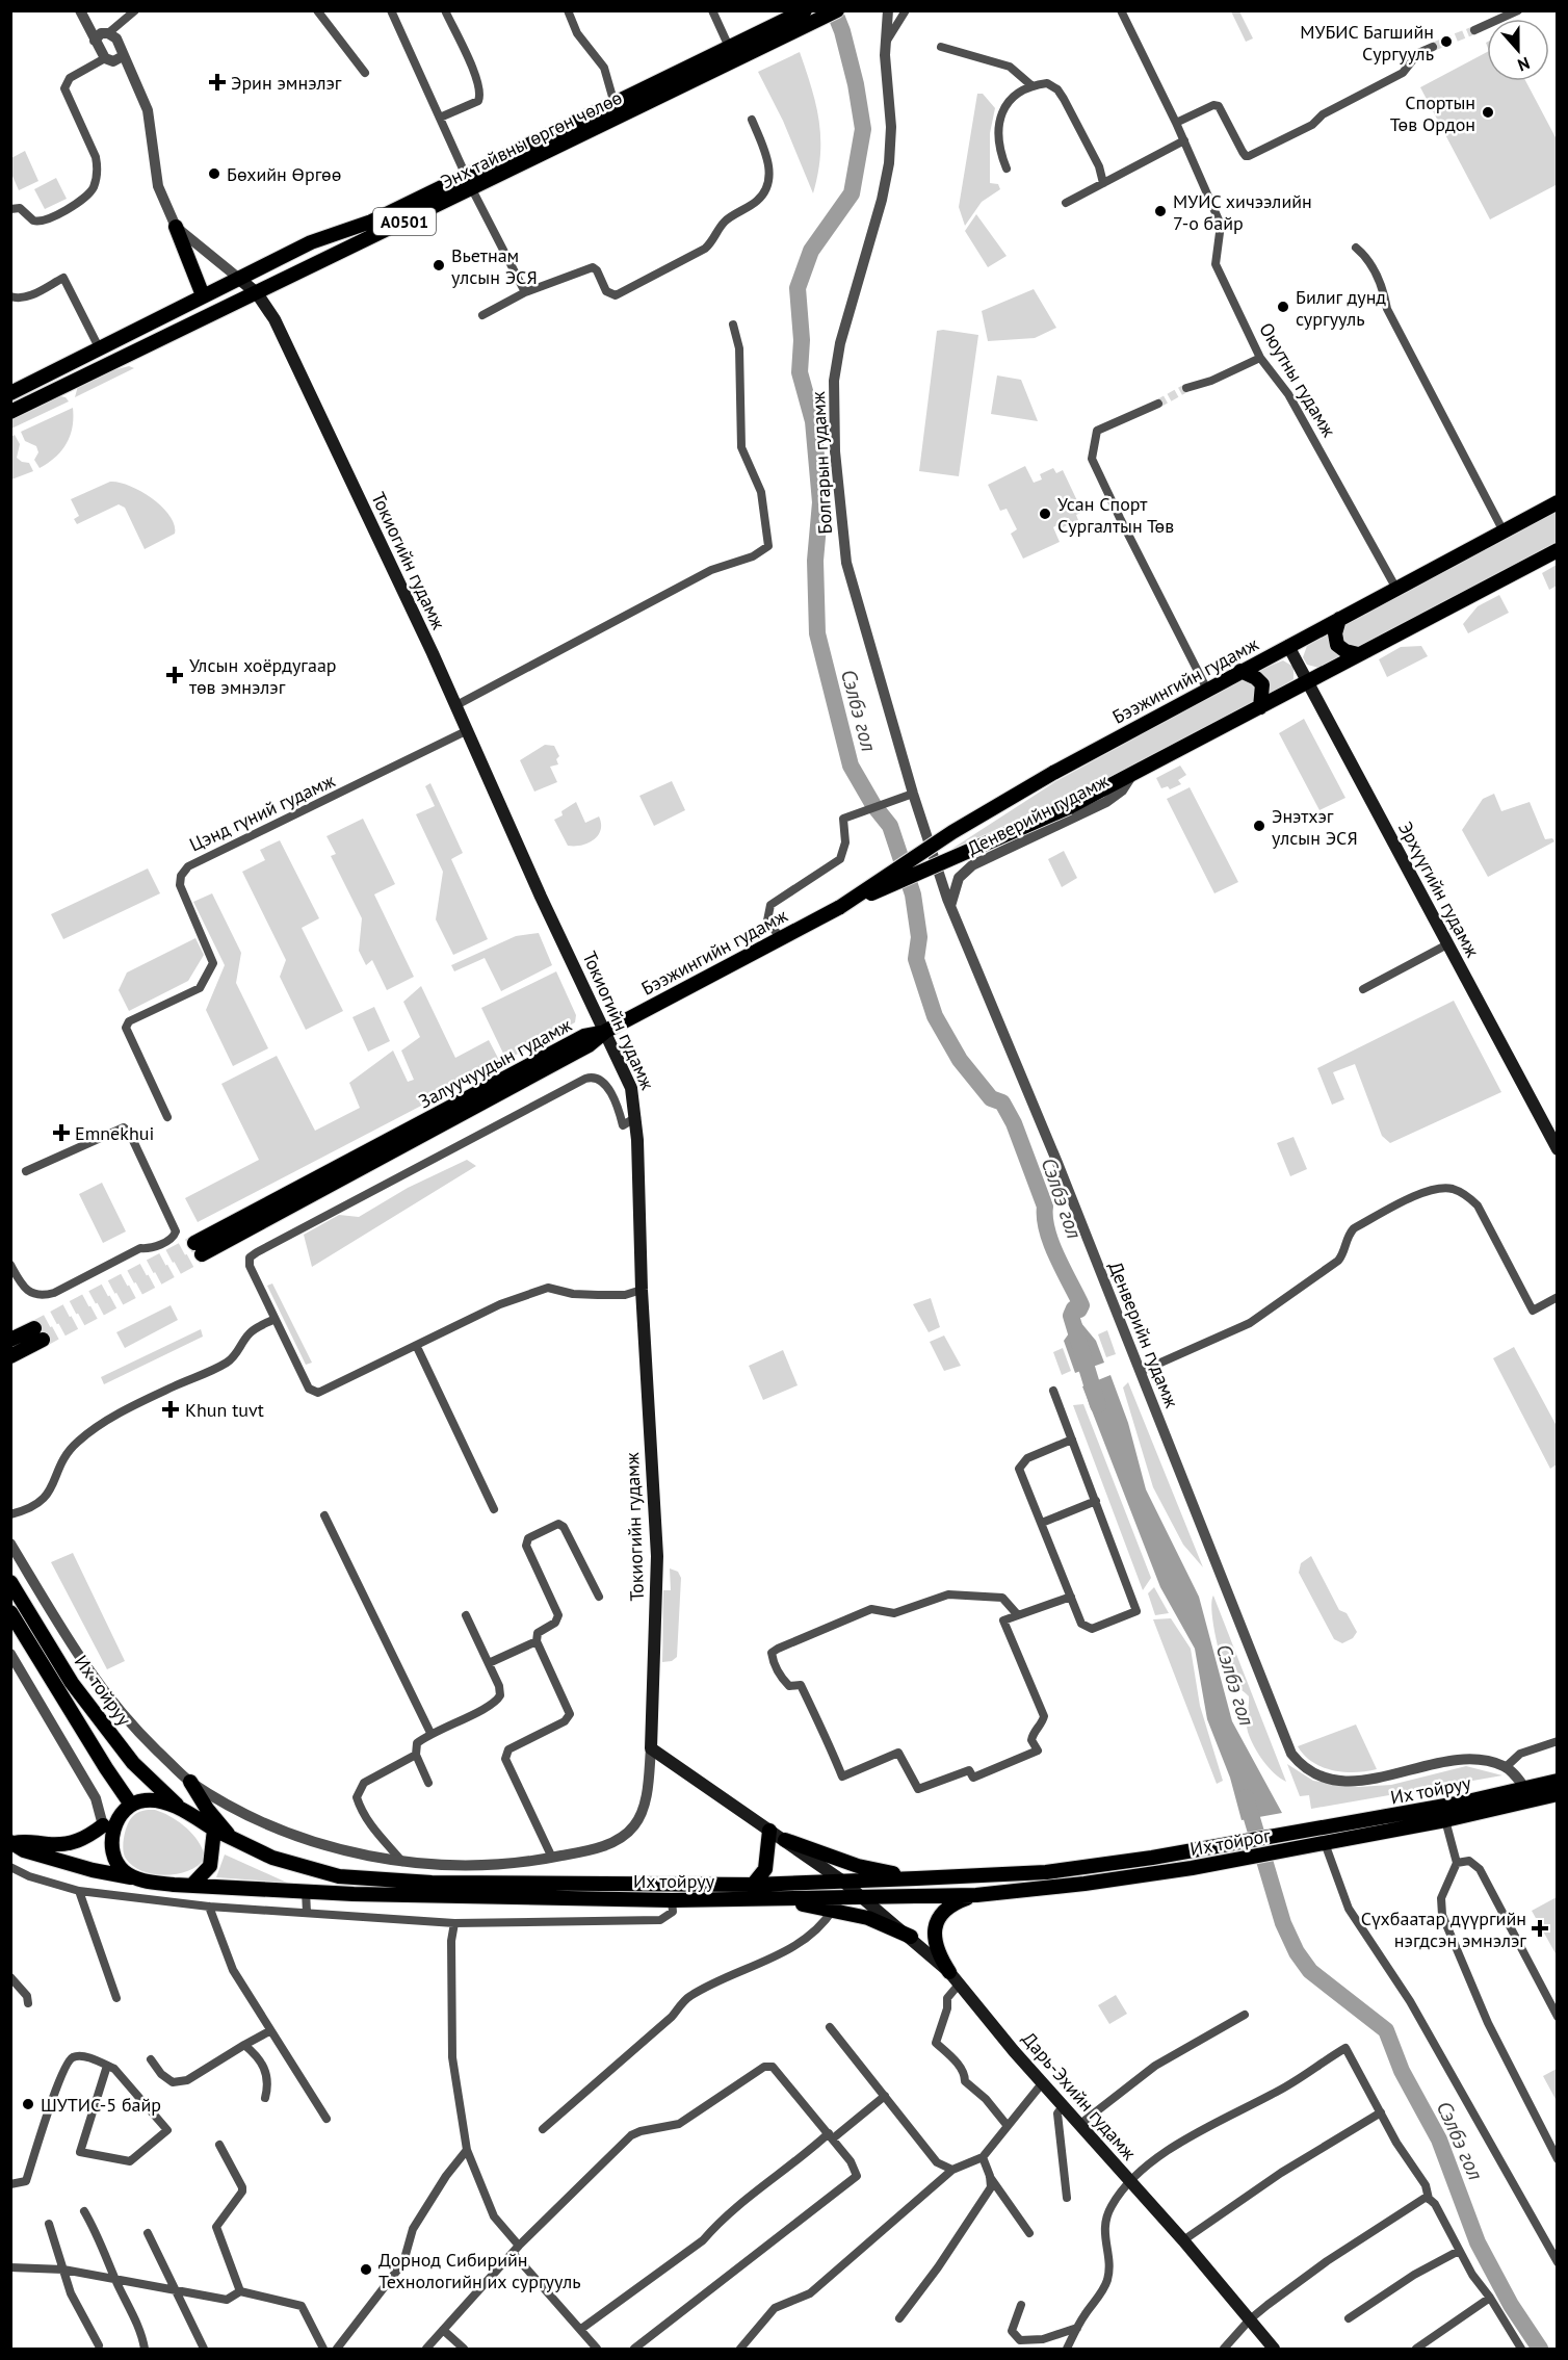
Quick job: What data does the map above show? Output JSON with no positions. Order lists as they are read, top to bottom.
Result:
{
  "streets": {
    "main road": [
      "Энх тайвны өргөн чөлөө",
      "A0501",
      "Токиогийн гудамж",
      "Бээжингийн гудамж",
      "Эрхүүгийн гудамж",
      "Залуучуудын гудамж",
      "Их тойруу",
      "Их тойрог",
      "Дарь-Эхийн гудамж"
    ],
    "street": [
      "Оюутны гудамж",
      "Болгарын гудамж",
      "Цэнд гүний гудамж",
      "Денверийн гудамж"
    ]
  },
  "crossings": [
    ["Энх тайвны өргөн чөлөө", "A0501"],
    ["Энх тайвны өргөн чөлөө", "Токиогийн гудамж"],
    ["Оюутны гудамж", "Бээжингийн гудамж"],
    ["Болгарын гудамж", "Денверийн гудамж"],
    ["Токиогийн гудамж", "Бээжингийн гудамж"],
    ["Токиогийн гудамж", "Цэнд гүний гудамж"],
    ["Токиогийн гудамж", "Залуучуудын гудамж"],
    ["Бээжингийн гудамж", "Денверийн гудамж"],
    ["Бээжингийн гудамж", "Эрхүүгийн гудамж"],
    ["Бээжингийн гудамж", "Залуучуудын гудамж"],
    ["Их тойруу", "Их тойрог"],
    ["Их тойруу", "Дарь-Эхийн гудамж"]
  ],
  "water": ["Сэлбэ гол"],
  "places": {
    "other": [
      "МУБИС Багшийн Сургууль",
      "Спортын Төв Ордон",
      "Бөхийн Өргөө",
      "МУИС хичээлийн 7-о байр",
      "Вьетнам улсын ЭСЯ",
      "Билиг дунд сургууль",
      "Усан Спорт Сургалтын Төв",
      "Энэтхэг улсын ЭСЯ",
      "ШУТИС-5 байр",
      "Дорнод Сибирийн Технологийн их сургууль"
    ],
    "health": [
      "Эрин эмнэлэг",
      "Улсын хоёрдугаар төв эмнэлэг",
      "Emnekhui",
      "Khun tuvt",
      "Сүхбаатар дүүргийн нэгдсэн эмнэлэг"
    ]
  },
  "north": "bottom"
}
